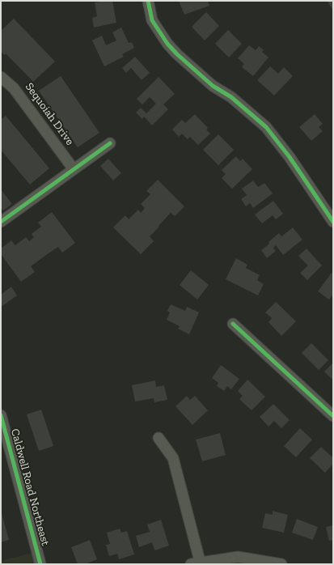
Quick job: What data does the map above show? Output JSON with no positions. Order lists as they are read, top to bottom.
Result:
{
  "streets": {
    "street": ["Sequoiah Drive", "Caldwell Road Northeast"]
  }
}
